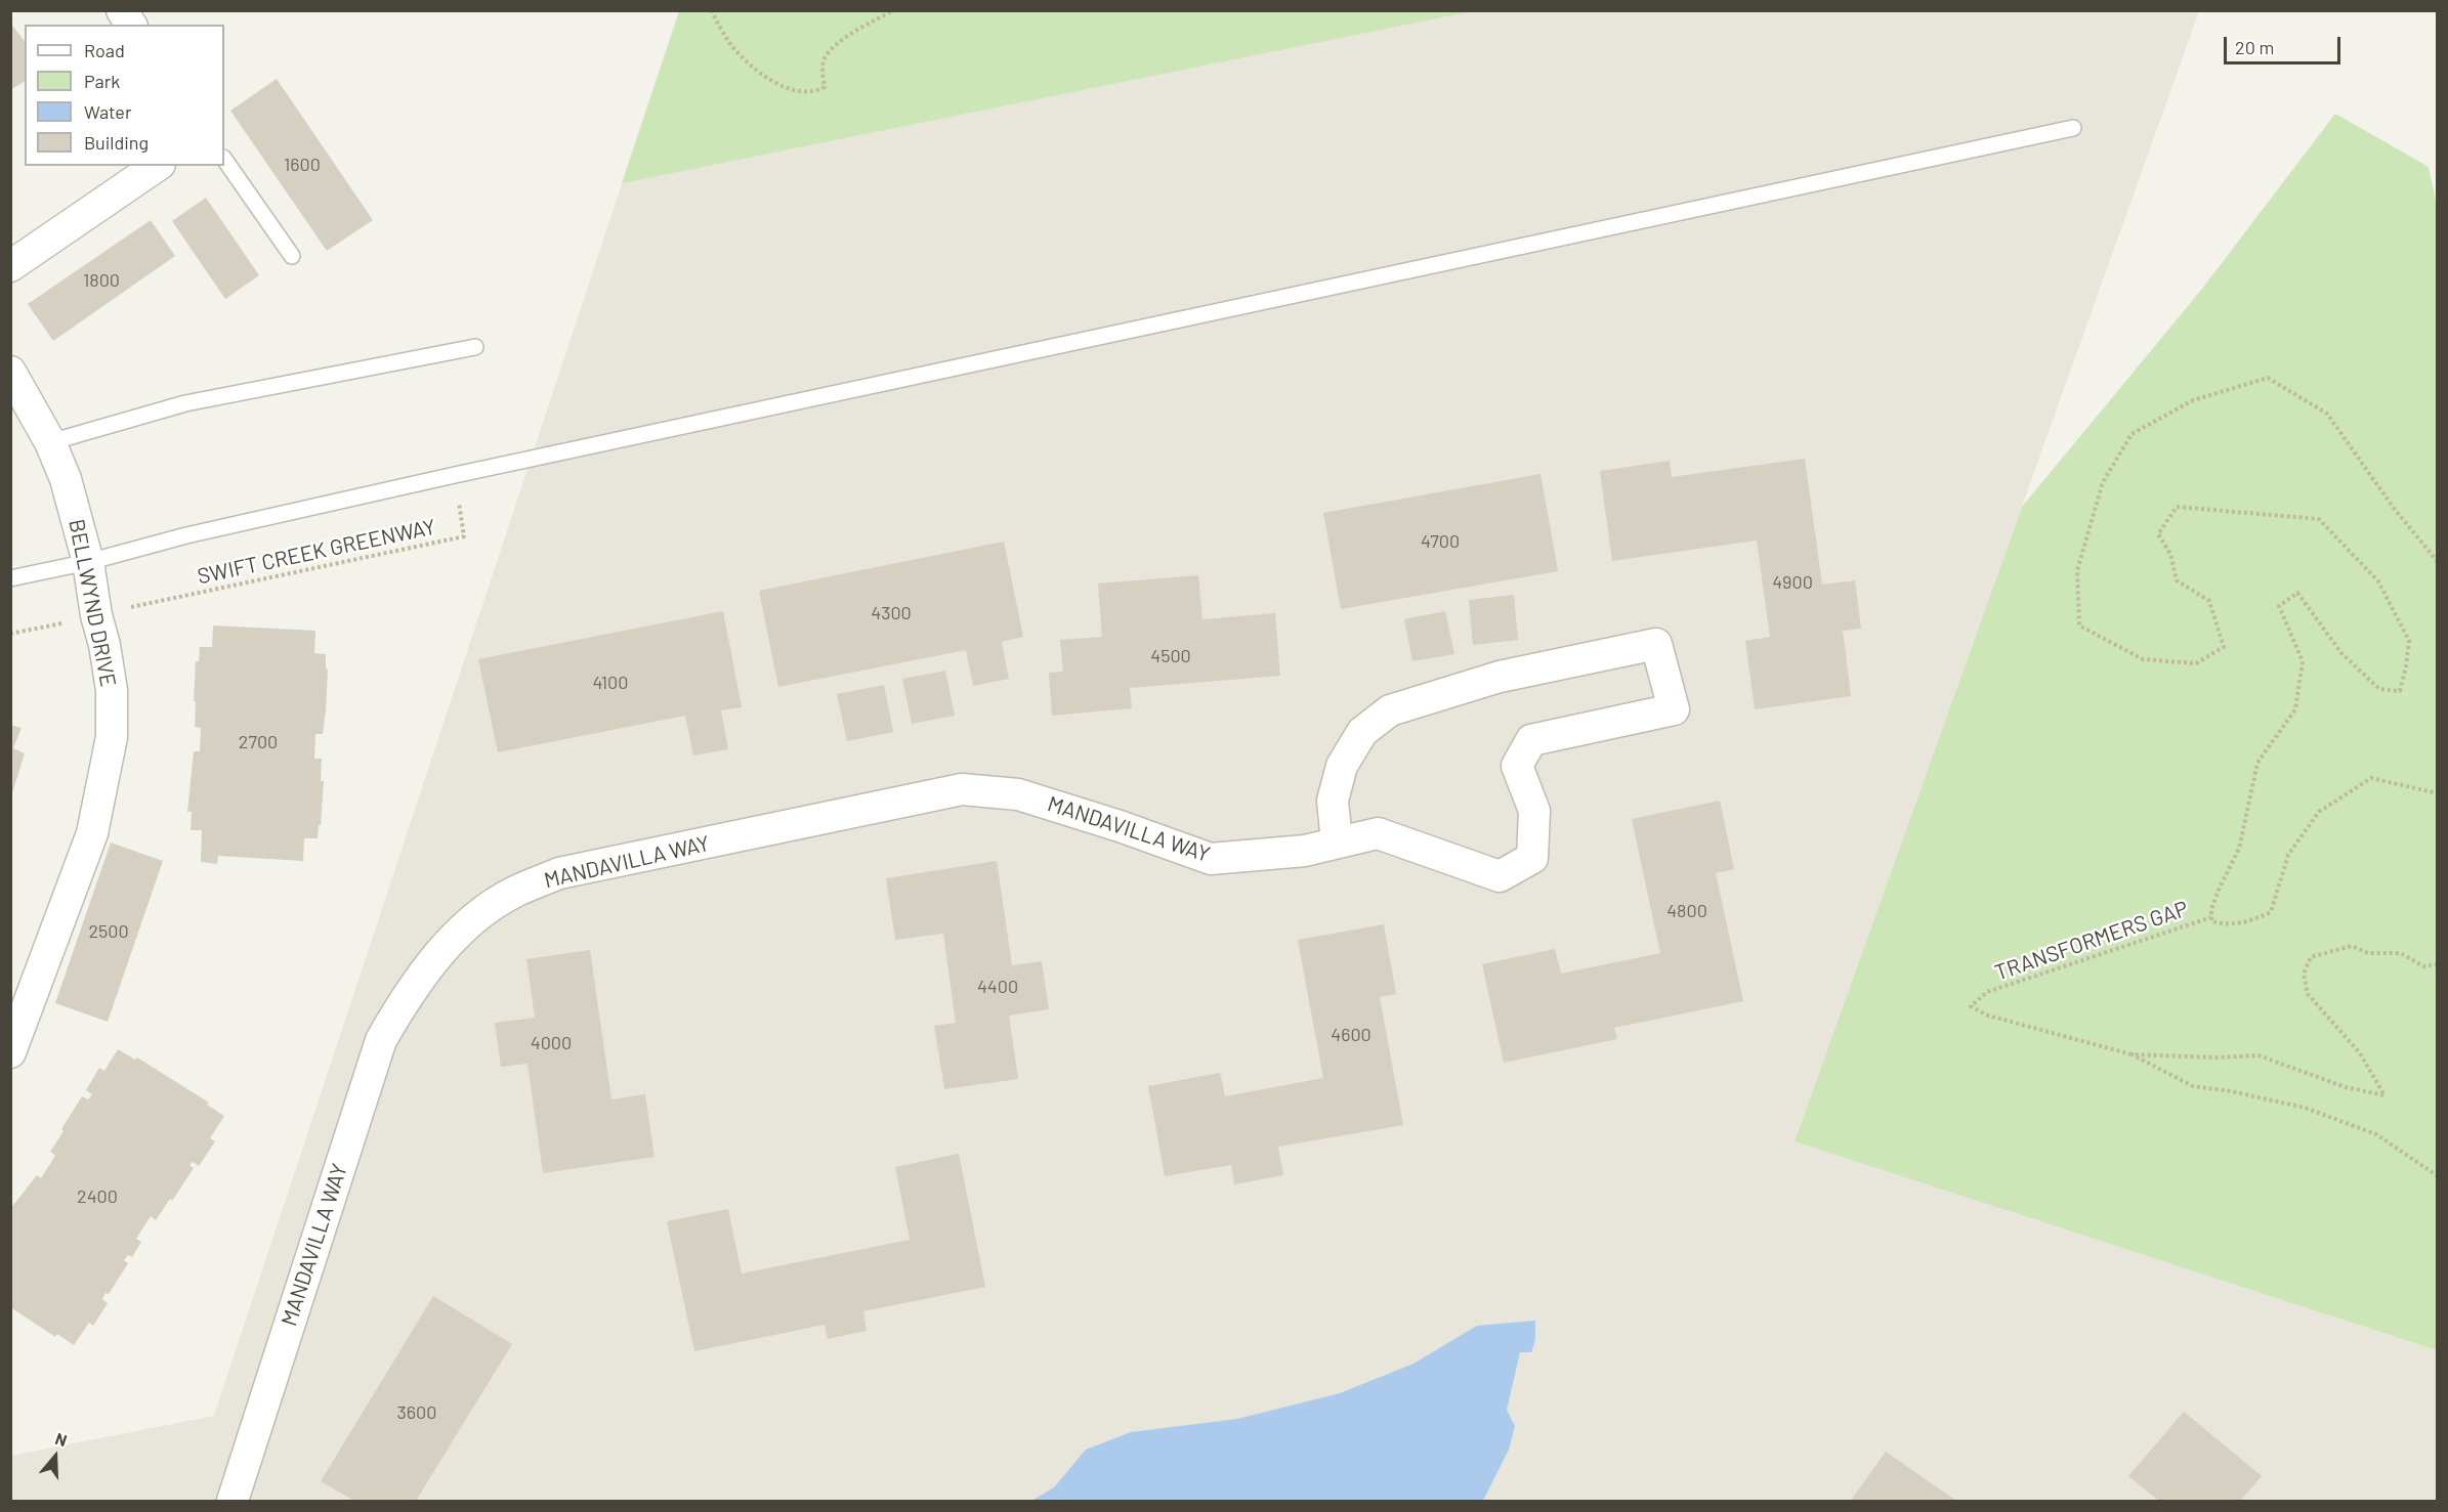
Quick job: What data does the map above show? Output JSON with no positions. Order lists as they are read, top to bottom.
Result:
{
  "streets": {
    "street": ["BELLWYND DRIVE", "MANDAVILLA WAY"],
    "path": ["SWIFT CREEK GREENWAY", "TRANSFORMERS GAP"]
  },
  "house_numbers": [
    "1600",
    "1800",
    "4700",
    "4900",
    "4300",
    "4500",
    "4100",
    "2700",
    "4800",
    "2500",
    "4400",
    "4600",
    "4000",
    "2400",
    "3600"
  ],
  "legend": [
    "Road",
    "Park",
    "Water",
    "Building"
  ],
  "scale_bar": "20 m",
  "north": "top"
}
